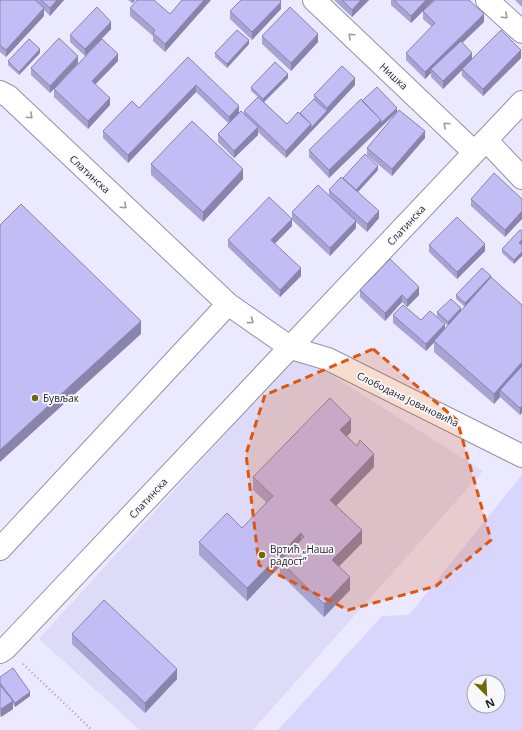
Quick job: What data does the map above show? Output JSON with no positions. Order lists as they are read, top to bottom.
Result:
{
  "streets": {
    "street": ["Нишка", "Слатинска", "Слободана Јовановића"]
  },
  "crossings": [
    ["Нишка", "Слатинска"],
    ["Слатинска", "Слободана Јовановића"]
  ],
  "one_way": ["Нишка"],
  "places": ["Бувљак", "Вртић „Наша радост”"],
  "north": "bottom right"
}
